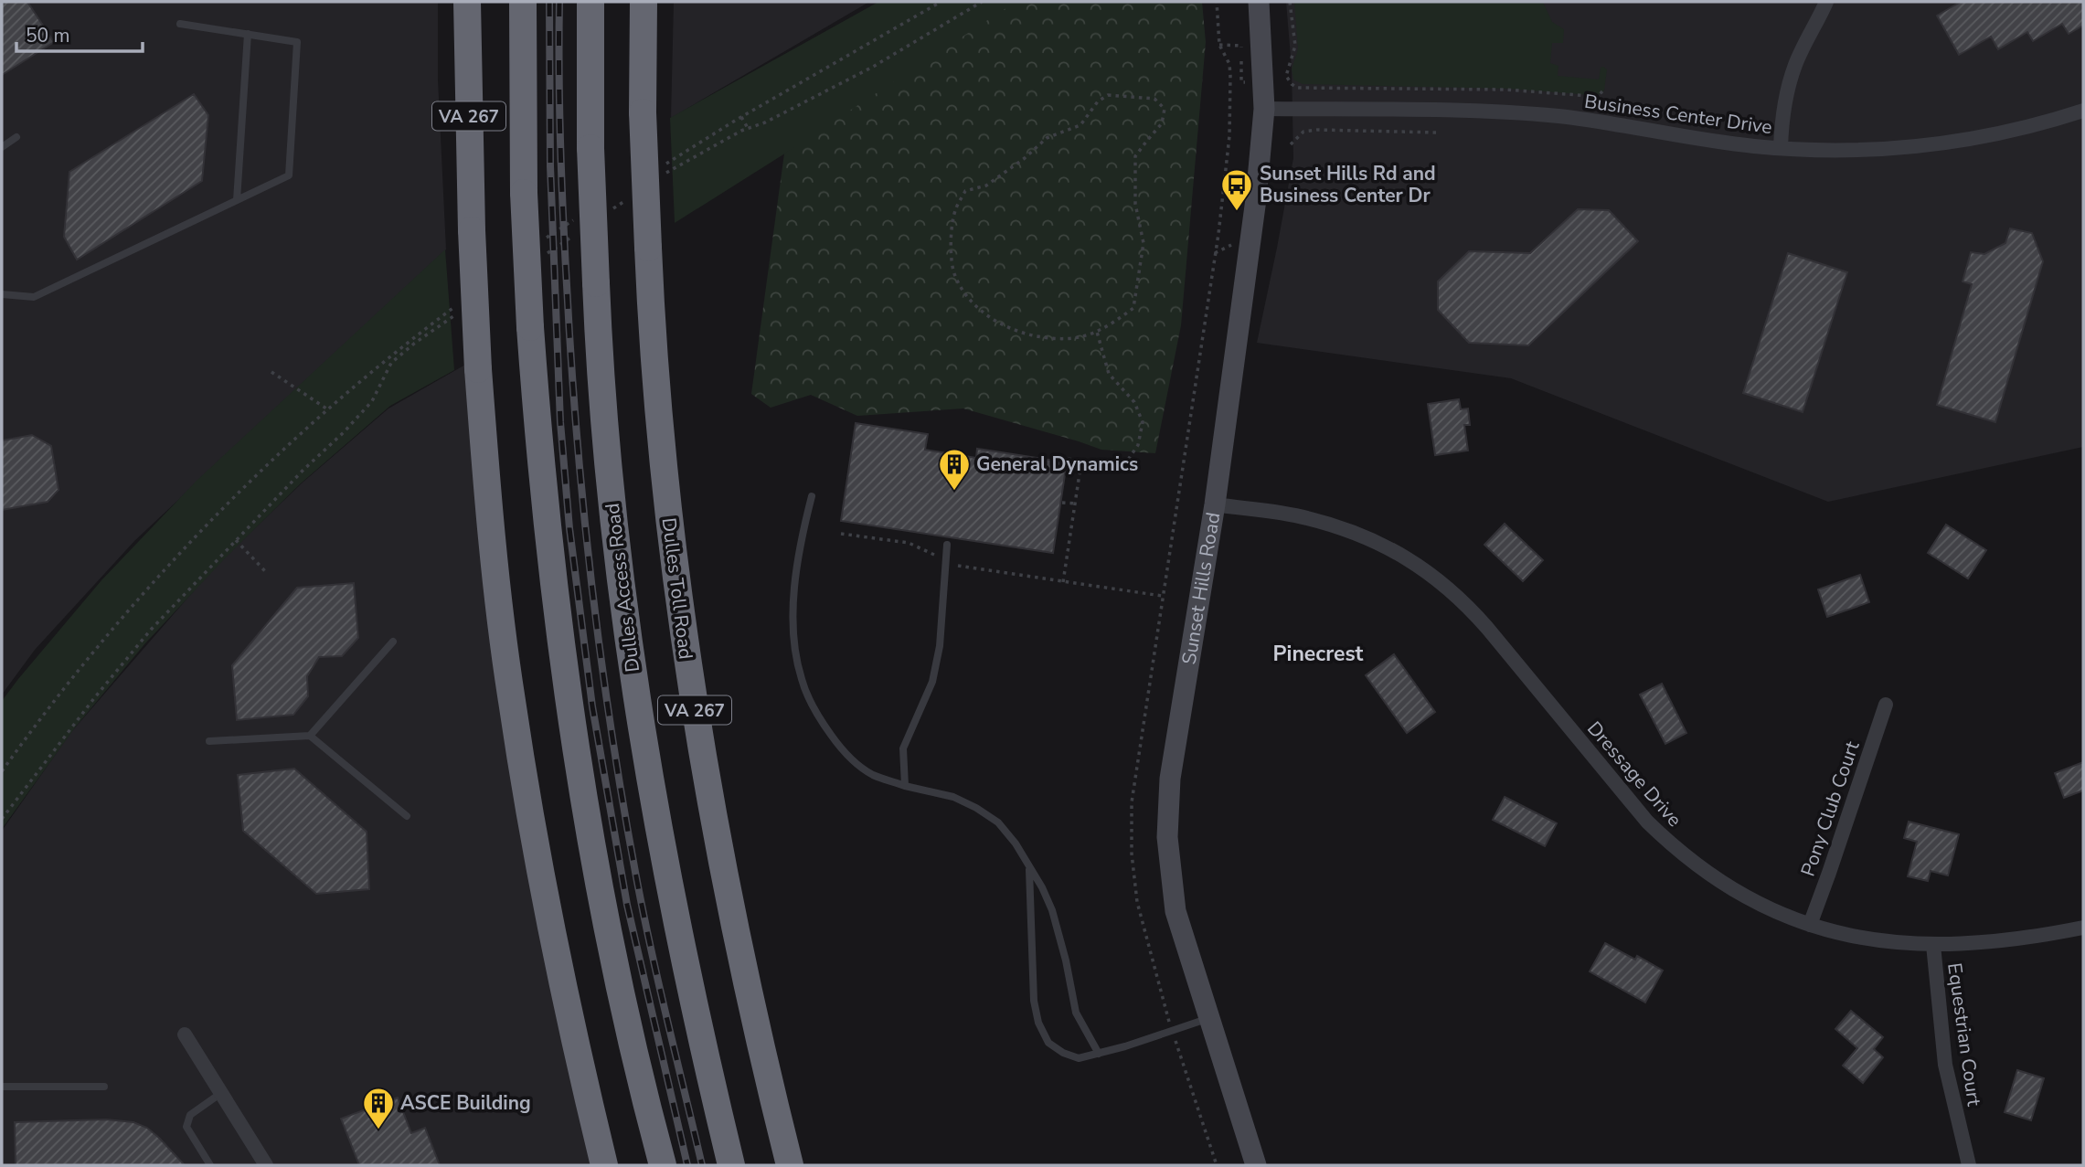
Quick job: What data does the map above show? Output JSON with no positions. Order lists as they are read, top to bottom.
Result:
{
  "streets": {
    "highway": ["VA 267", "Dulles Access Road", "Dulles Toll Road"],
    "main road": ["Sunset Hills Road"],
    "street": [
      "Business Center Drive",
      "Dressage Drive",
      "Pony Club Court",
      "Equestrian Court"
    ]
  },
  "crossings": [
    ["Business Center Drive", "Sunset Hills Road"],
    ["Sunset Hills Road", "Dressage Drive"],
    ["Dressage Drive", "Pony Club Court"],
    ["Dressage Drive", "Equestrian Court"]
  ],
  "districts": ["Pinecrest"],
  "places": {
    "bus stop": ["Sunset Hills Rd and Business Center Dr"],
    "building": ["General Dynamics", "ASCE Building"]
  },
  "scale_bar": "50 m"
}
